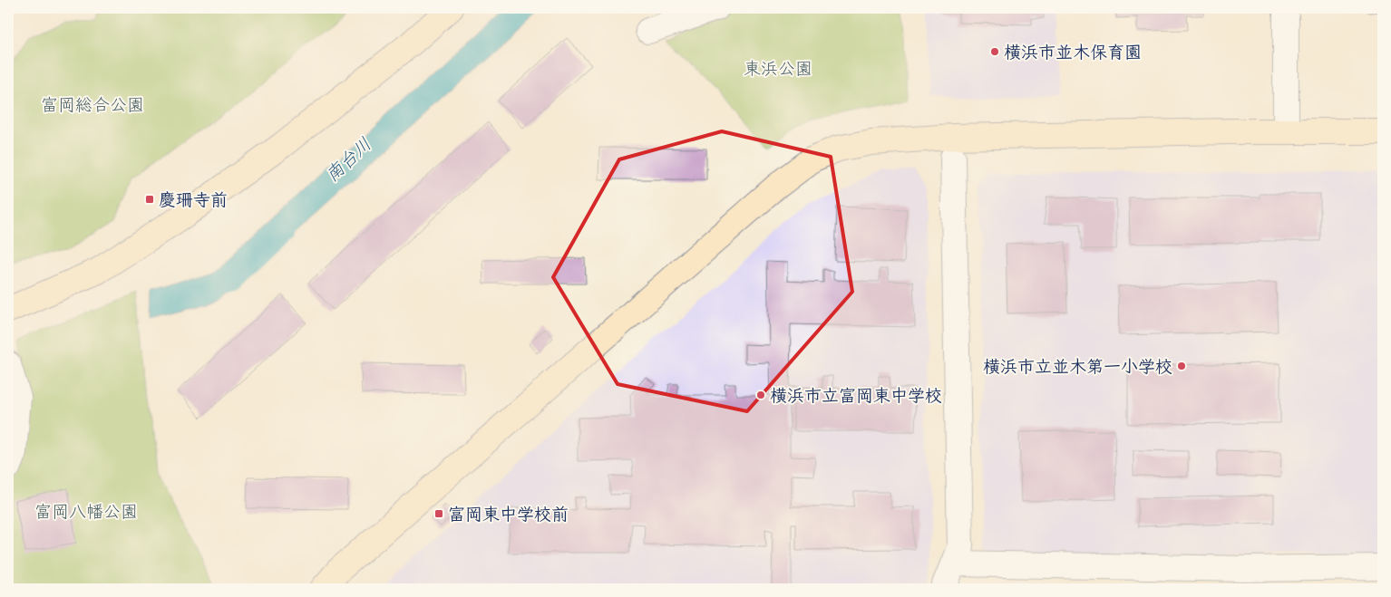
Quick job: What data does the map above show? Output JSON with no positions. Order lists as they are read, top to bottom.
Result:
{
  "water": ["南台川"],
  "parks": ["東浜公園", "富岡総合公園", "富岡八幡公園"],
  "places": {
    "other": ["横浜市並木保育園", "横浜市立並木第一小学校", "横浜市立富岡東中学校"],
    "transit": ["慶珊寺前", "富岡東中学校前"]
  }
}
